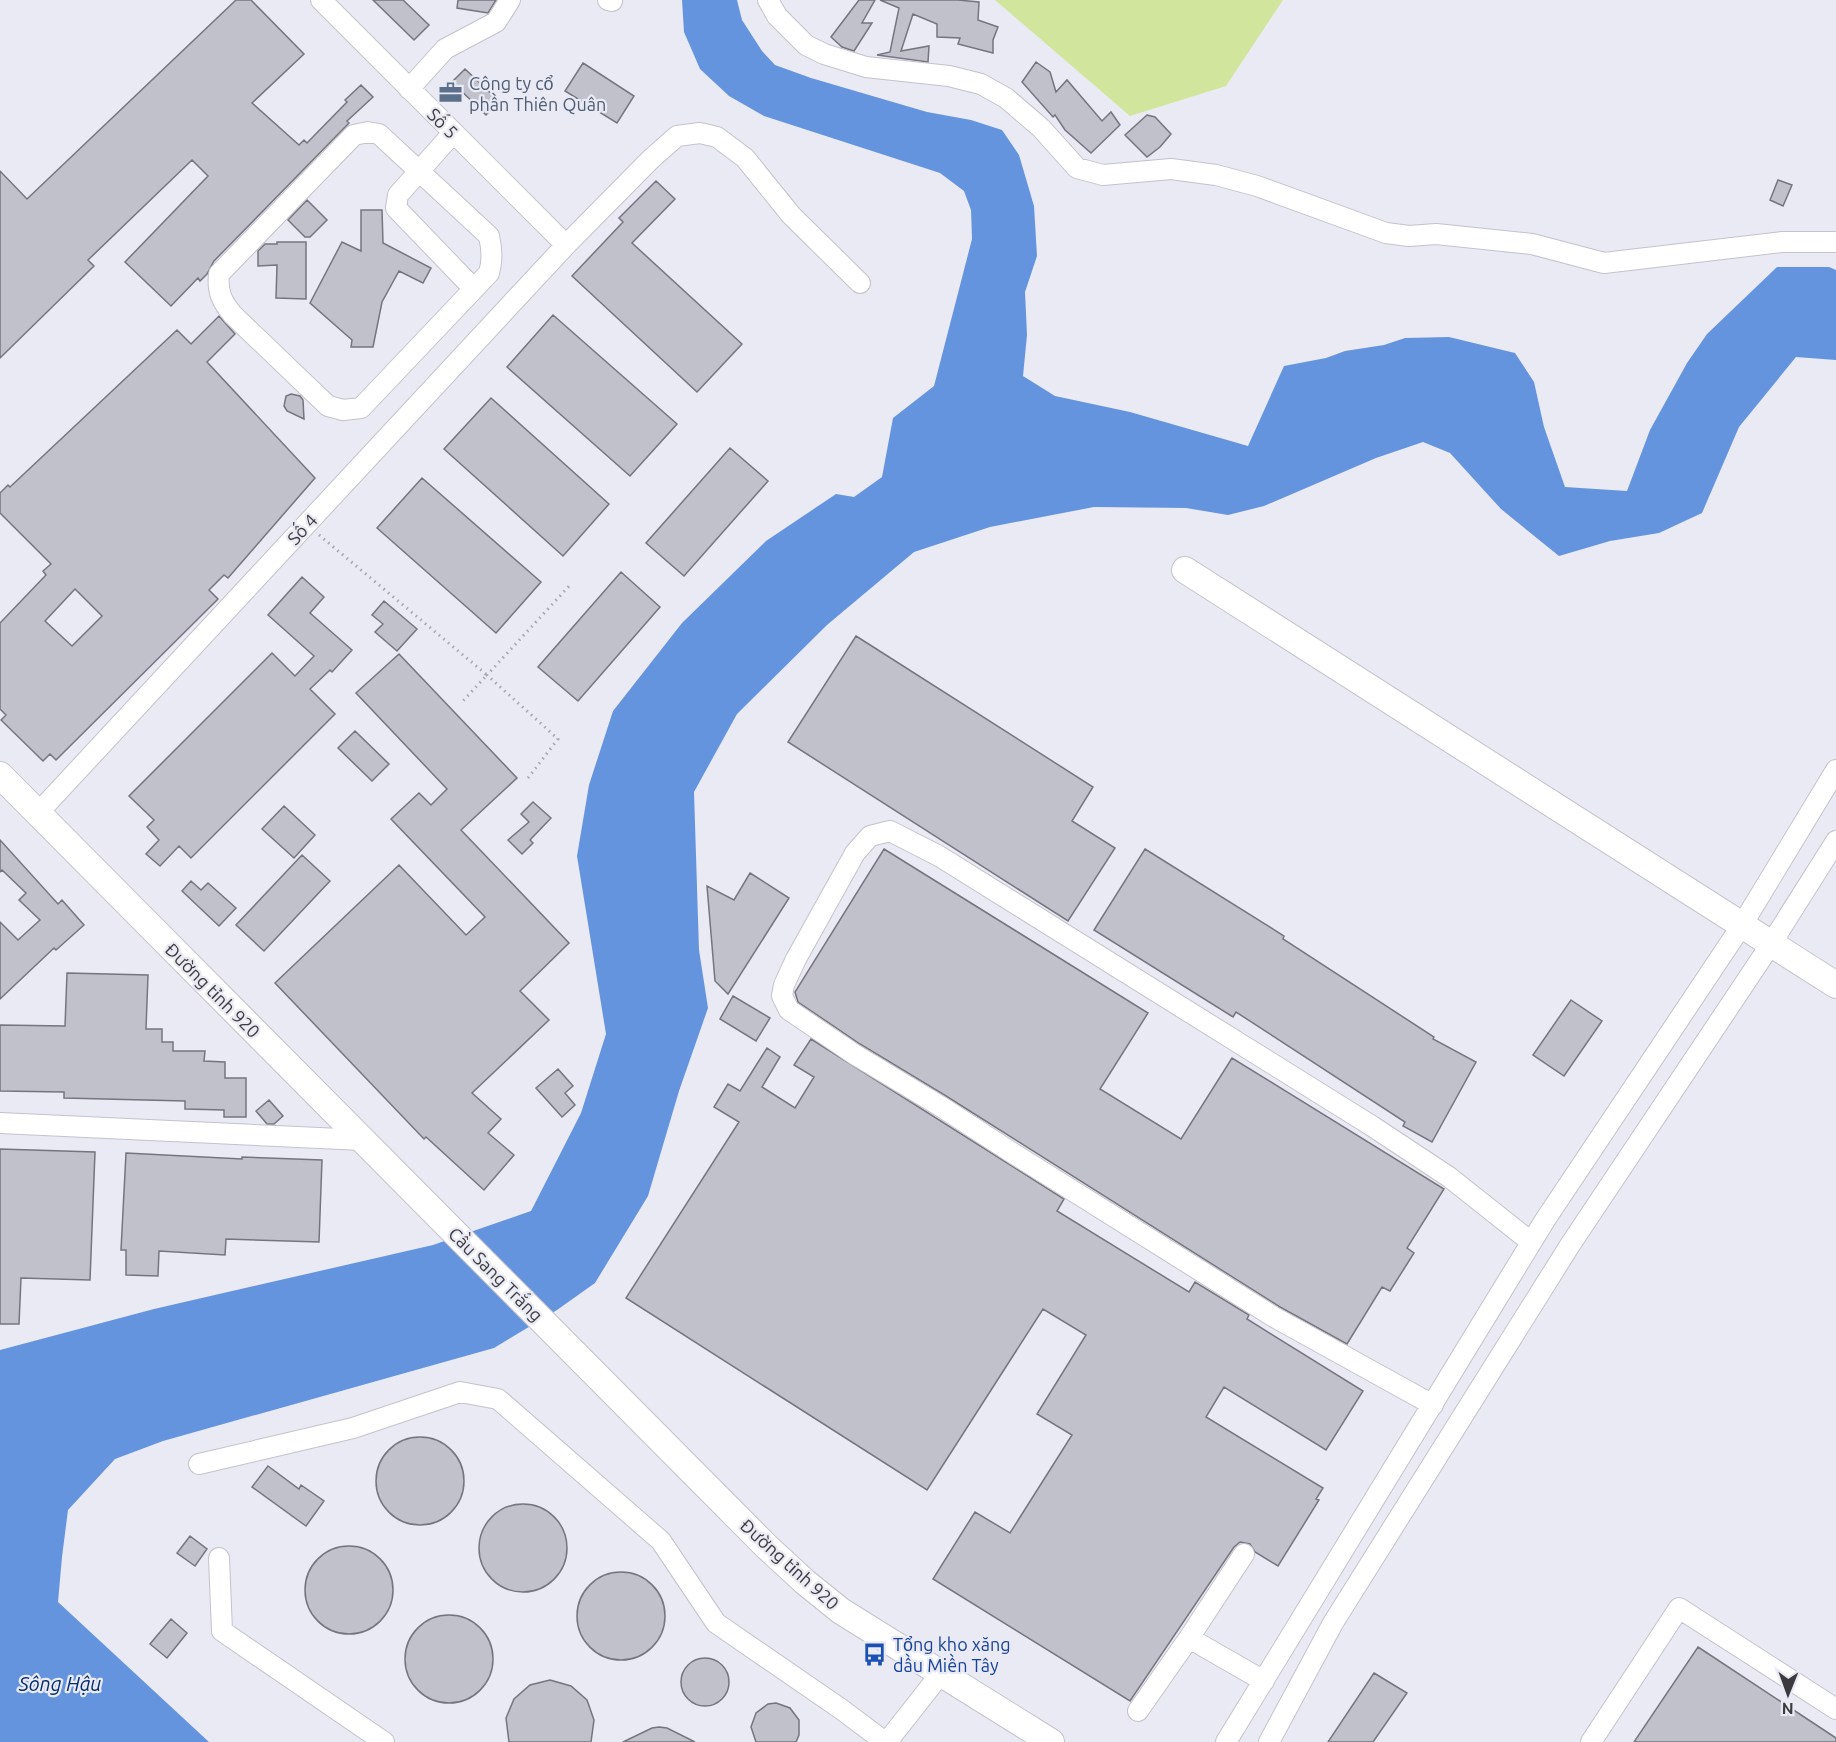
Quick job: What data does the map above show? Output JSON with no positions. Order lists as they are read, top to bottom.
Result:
{
  "streets": {
    "main road": ["Đường tỉnh 920", "Cầu Sang Trắng"],
    "street": ["Số 5", "Số 4"]
  },
  "crossings": [
    ["Số 5", "Số 4"],
    ["Số 4", "Đường tỉnh 920"],
    ["Đường tỉnh 920", "Cầu Sang Trắng"]
  ],
  "water": ["Sông Hậu"],
  "places": {
    "office": ["Công ty cổ phần Thiên Quân"],
    "bus stop": ["Tổng kho xăng dầu Miền Tây"]
  },
  "north": "bottom"
}
